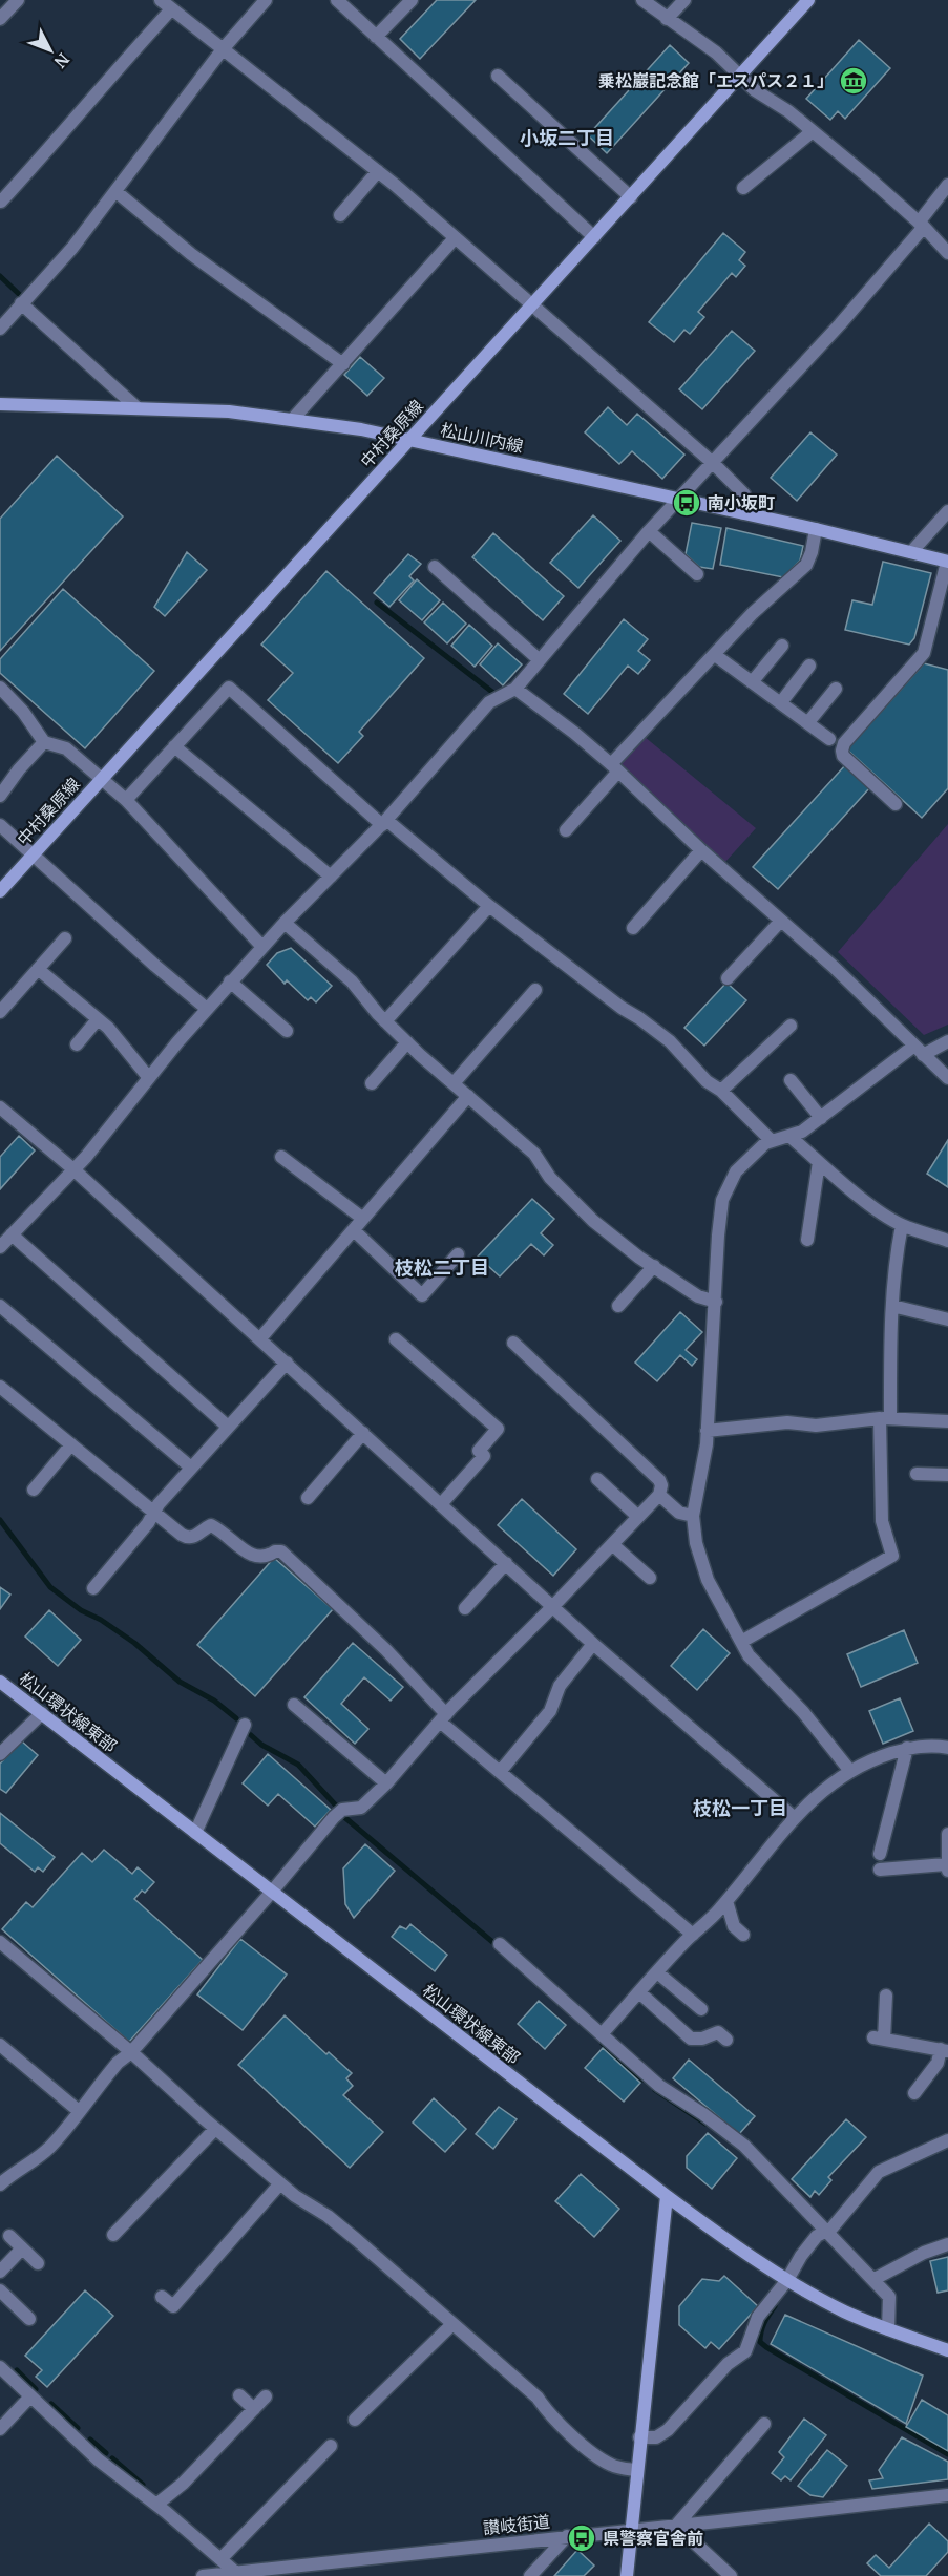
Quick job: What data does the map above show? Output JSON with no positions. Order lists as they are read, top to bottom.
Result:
{
  "streets": {
    "street": [
      "中村桑原線",
      "松山川内線",
      "松山環状線東部",
      "讃岐街道"
    ]
  },
  "crossings": [
    ["中村桑原線", "松山川内線"]
  ],
  "districts": ["小坂二丁目", "枝松二丁目", "枝松一丁目"],
  "places": {
    "museum": ["乗松巖記念館「エスパス２１」"],
    "bus stop": ["南小坂町", "県警察官舎前"]
  },
  "north": "bottom right"
}
